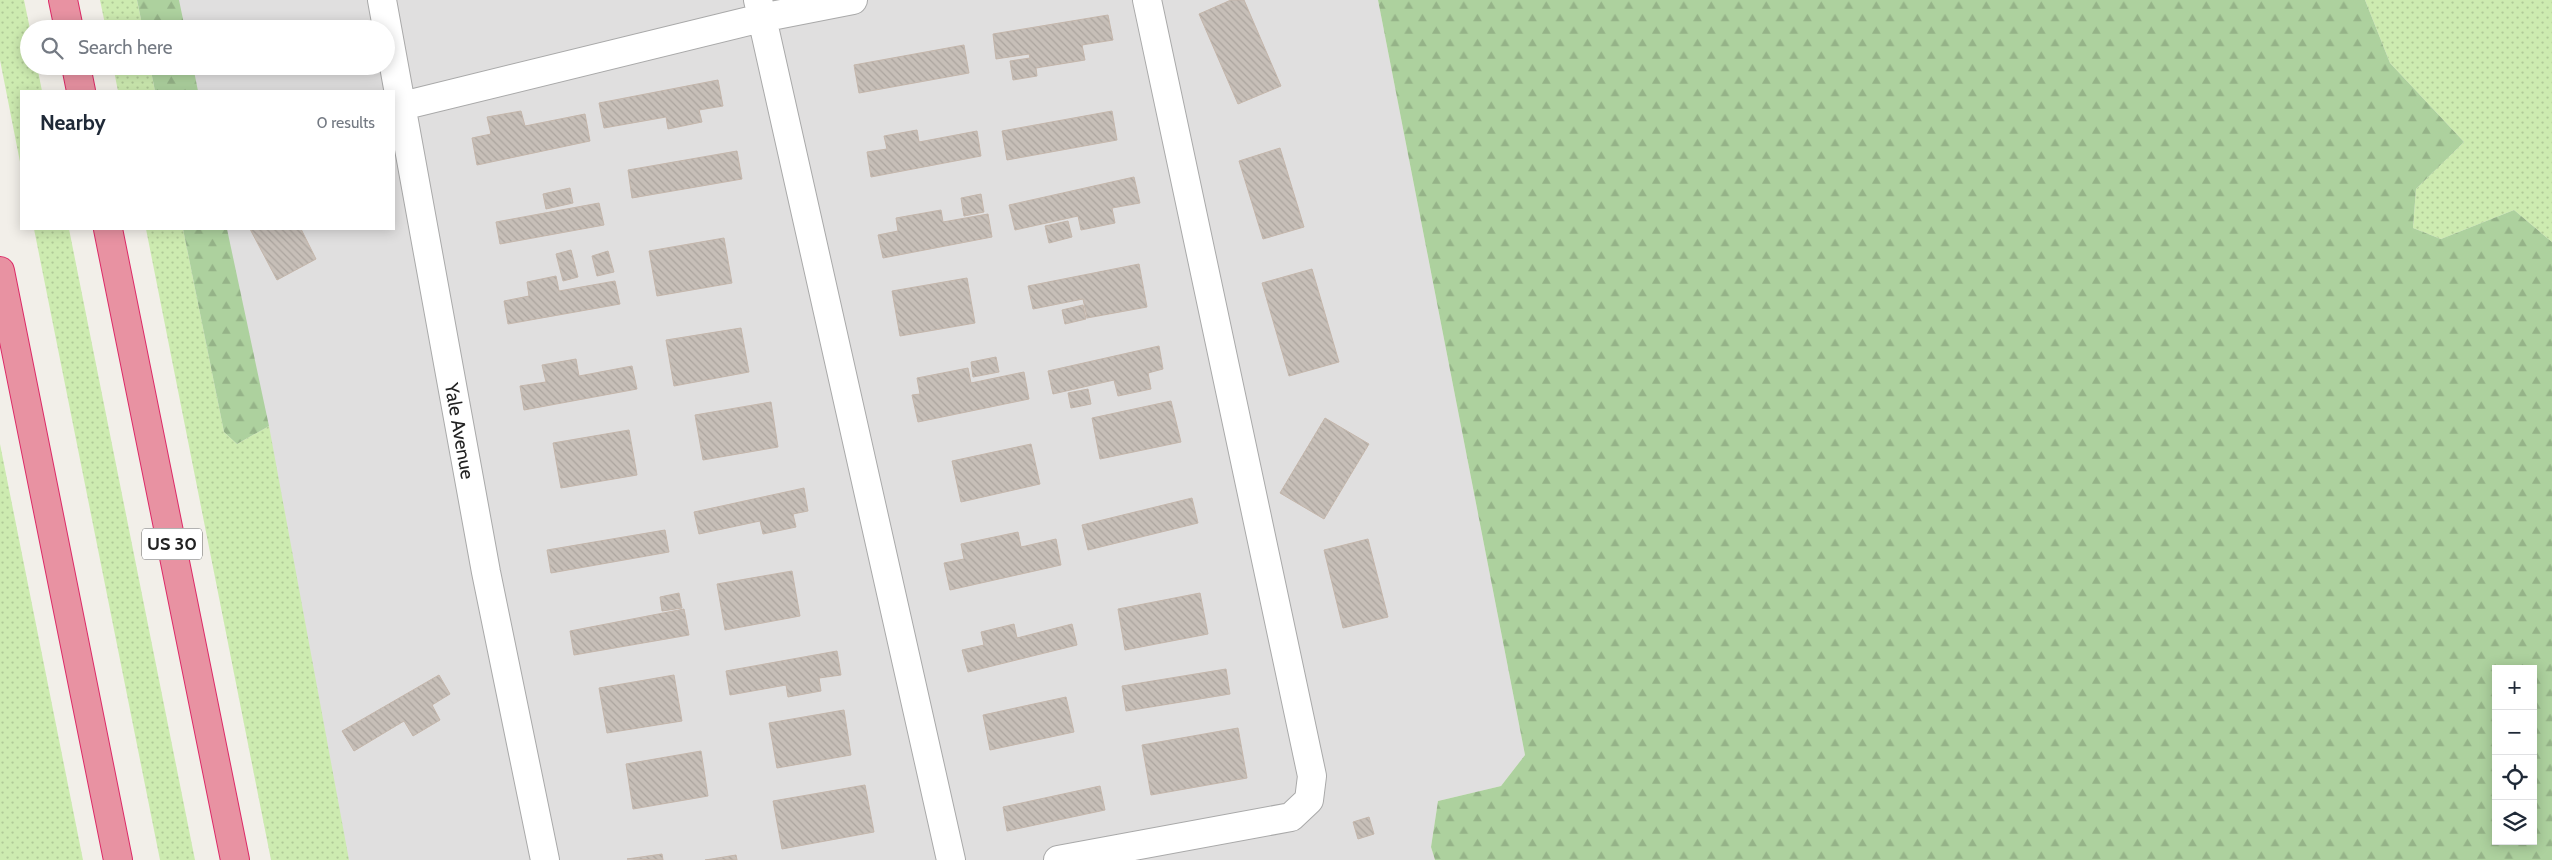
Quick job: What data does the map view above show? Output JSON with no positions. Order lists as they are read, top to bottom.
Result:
{
  "streets": {
    "highway": ["US 30"],
    "street": ["Yale Avenue"]
  },
  "page": {
    "search": "Search here",
    "heading": ["Nearby", "0 results"],
    "map_buttons": ["+", "−"]
  }
}
